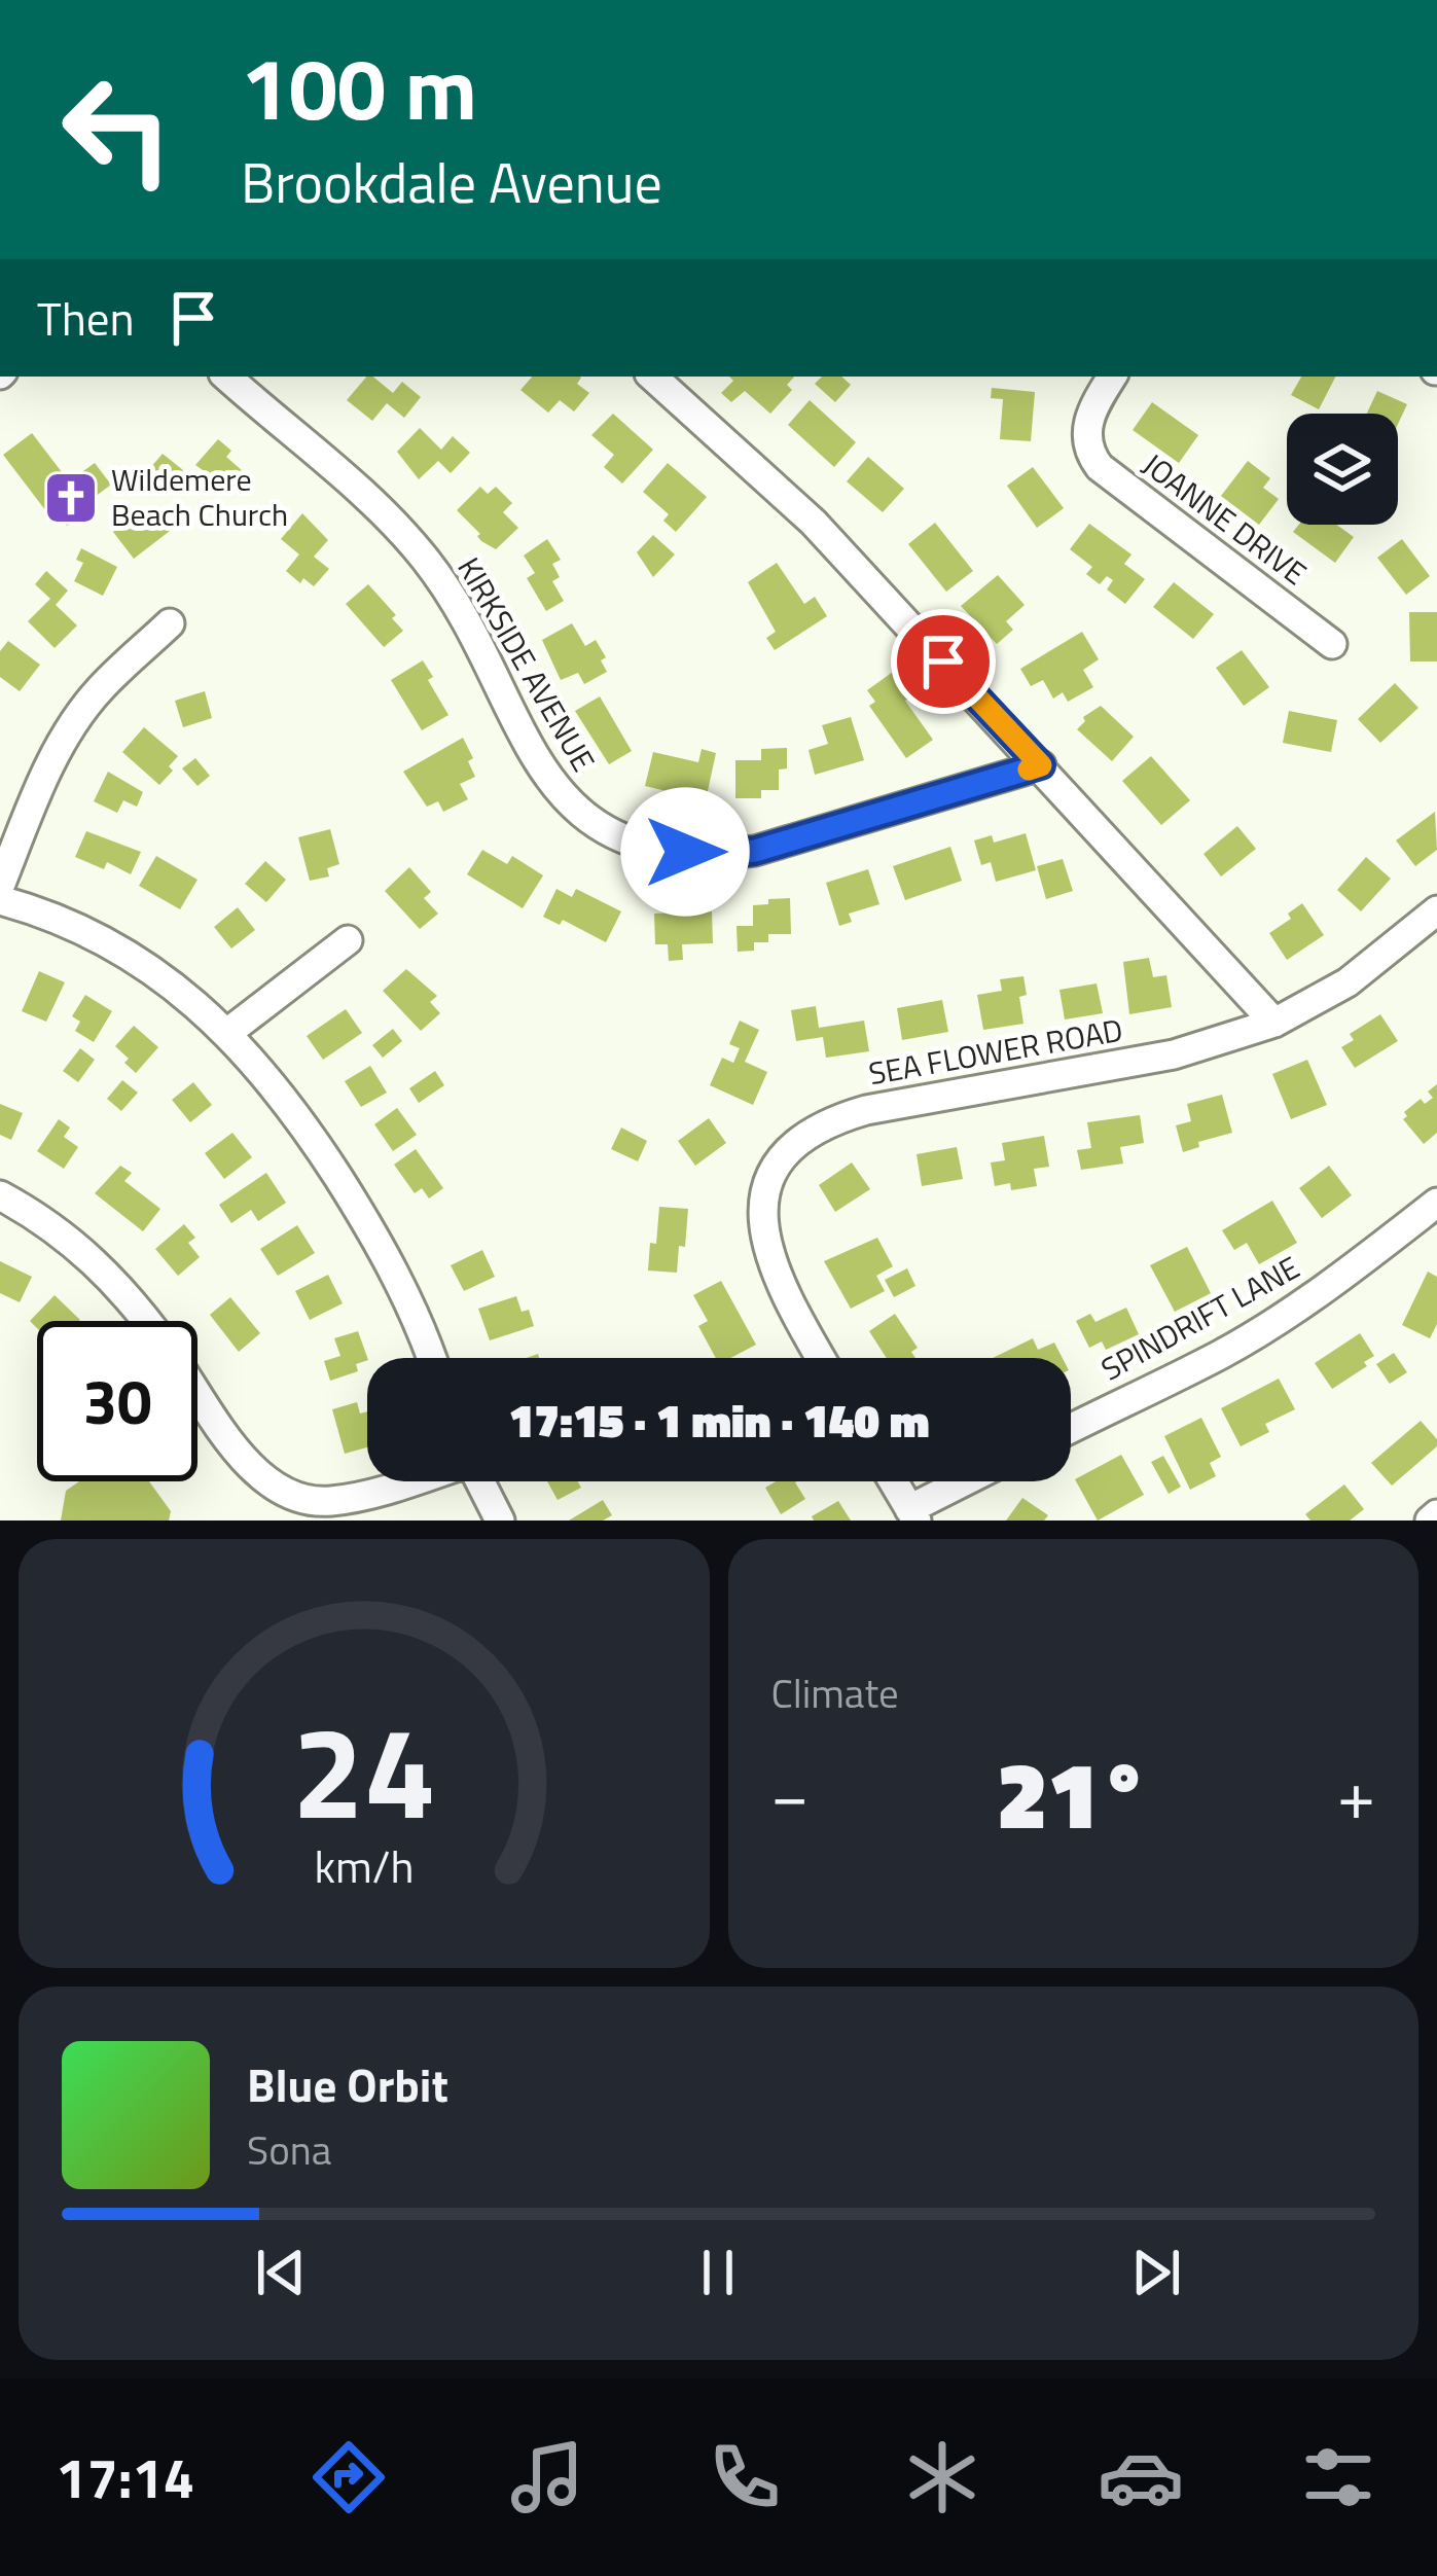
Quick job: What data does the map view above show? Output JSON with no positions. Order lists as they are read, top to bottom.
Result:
{
  "streets": {
    "street": [
      "JOANNE DRIVE",
      "KIRKSIDE AVENUE",
      "SEA FLOWER ROAD",
      "SPINDRIFT LANE"
    ]
  },
  "places": {
    "church": ["Wildemere Beach Church"]
  },
  "page": {
    "turn": ["100 m", "Brookdale Avenue"],
    "then": "Then",
    "limit": "30",
    "trip": "17:15 · 1 min · 140 m",
    "tile": "Climate",
    "heat": ["−", "21°", "+"],
    "song": ["Blue Orbit", "Sona"],
    "tabs": "17:14",
    "gauge": ["24", "km/h"]
  }
}
